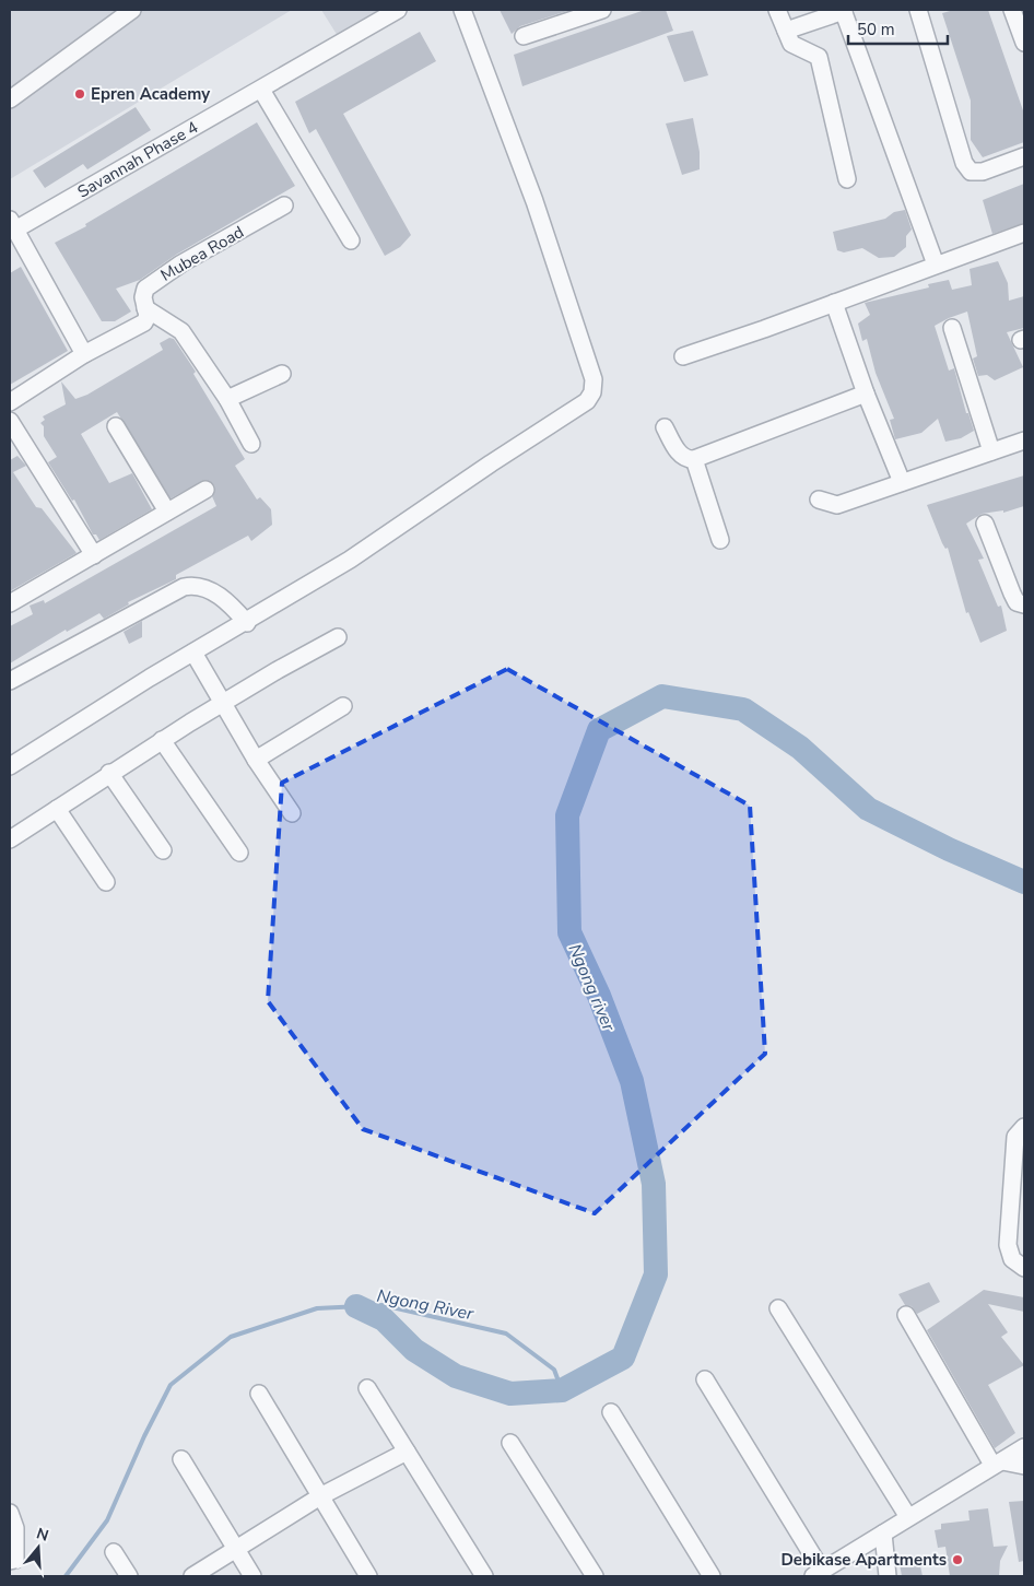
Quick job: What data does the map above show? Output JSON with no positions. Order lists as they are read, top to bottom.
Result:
{
  "streets": {
    "street": ["Savannah Phase 4", "Mubea Road"]
  },
  "crossings": [
    ["Savannah Phase 4", "Mubea Road"]
  ],
  "water": ["Ngong river", "Ngong River"],
  "places": ["Epren Academy", "Debikase Apartments"],
  "scale_bar": "50 m",
  "north": "top"
}
